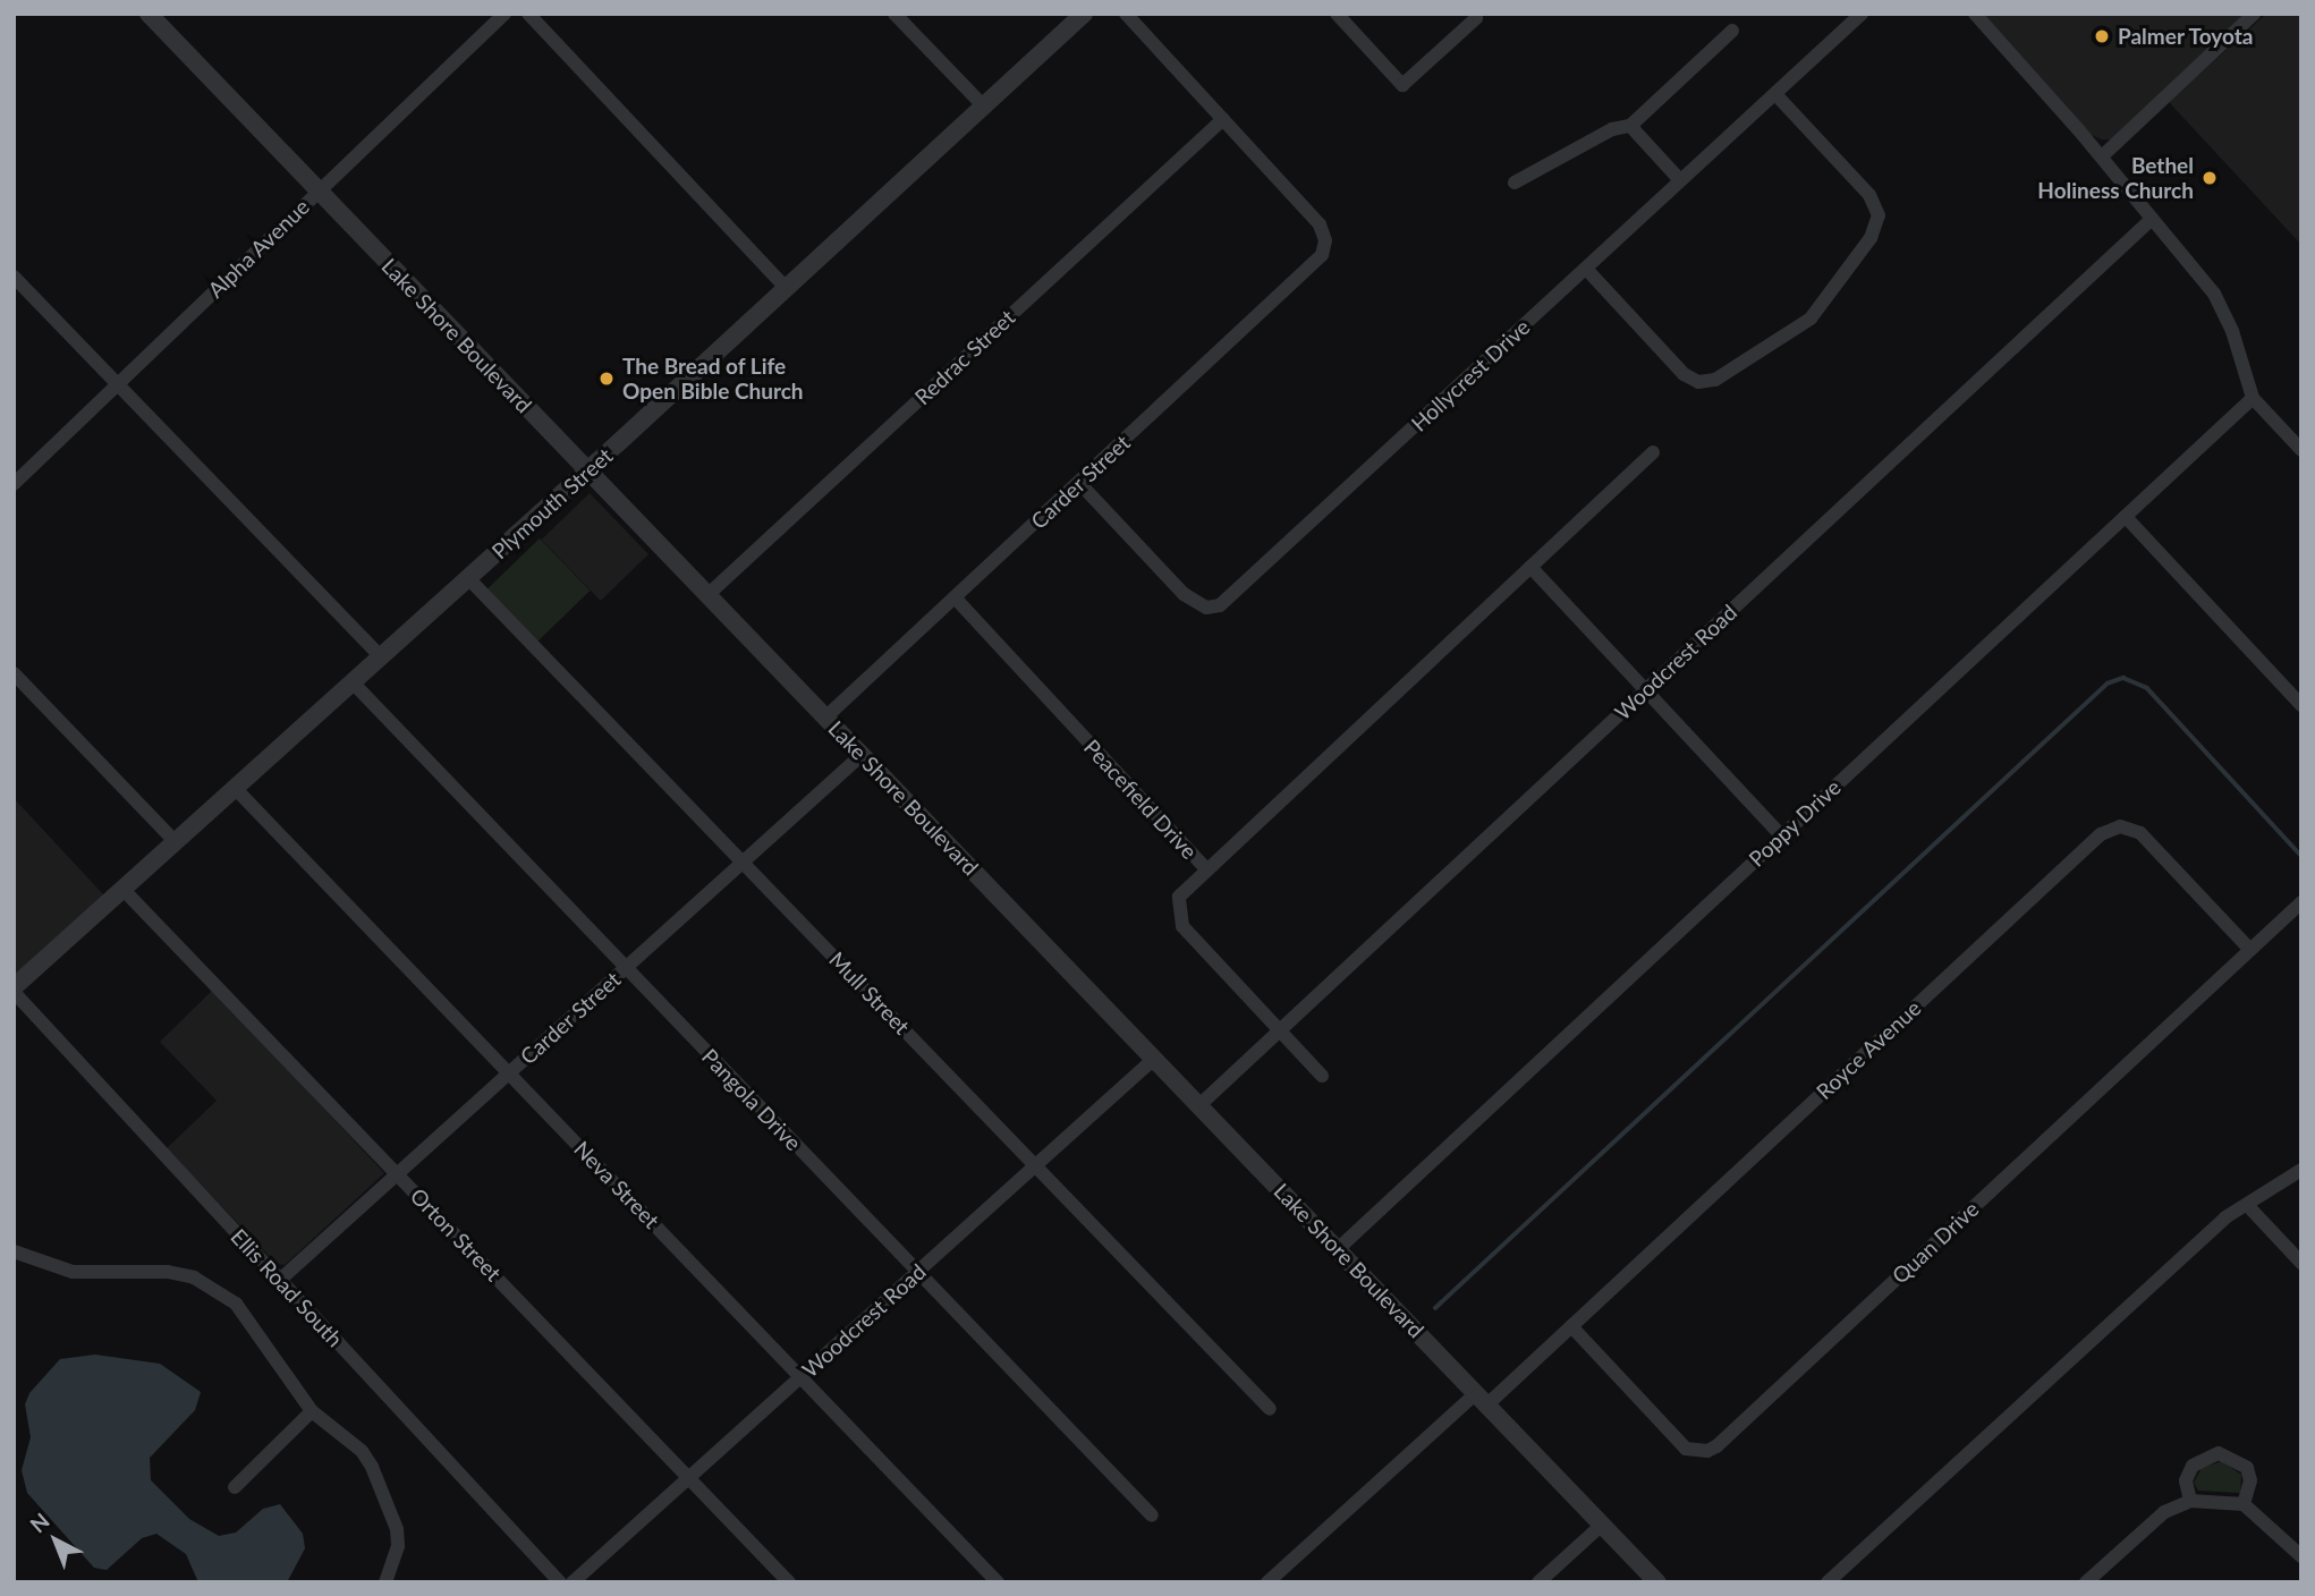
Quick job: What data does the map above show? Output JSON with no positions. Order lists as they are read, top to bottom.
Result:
{
  "streets": {
    "street": [
      "Alpha Avenue",
      "Lake Shore Boulevard",
      "Redrac Street",
      "Hollycrest Drive",
      "Carder Street",
      "Plymouth Street",
      "Woodcrest Road",
      "Peacefield Drive",
      "Poppy Drive",
      "Mull Street",
      "Royce Avenue",
      "Pangola Drive",
      "Neva Street",
      "Orton Street",
      "Quan Drive",
      "Ellis Road South"
    ]
  },
  "crossings": [
    ["Alpha Avenue", "Lake Shore Boulevard"],
    ["Lake Shore Boulevard", "Redrac Street"],
    ["Lake Shore Boulevard", "Carder Street"],
    ["Lake Shore Boulevard", "Plymouth Street"],
    ["Lake Shore Boulevard", "Woodcrest Road"],
    ["Lake Shore Boulevard", "Poppy Drive"],
    ["Lake Shore Boulevard", "Royce Avenue"],
    ["Redrac Street", "Carder Street"],
    ["Hollycrest Drive", "Carder Street"],
    ["Carder Street", "Peacefield Drive"],
    ["Carder Street", "Mull Street"],
    ["Carder Street", "Pangola Drive"],
    ["Carder Street", "Neva Street"],
    ["Carder Street", "Orton Street"],
    ["Carder Street", "Ellis Road South"],
    ["Plymouth Street", "Mull Street"],
    ["Plymouth Street", "Pangola Drive"],
    ["Plymouth Street", "Neva Street"],
    ["Plymouth Street", "Orton Street"],
    ["Plymouth Street", "Ellis Road South"],
    ["Woodcrest Road", "Peacefield Drive"],
    ["Woodcrest Road", "Mull Street"],
    ["Woodcrest Road", "Pangola Drive"],
    ["Woodcrest Road", "Neva Street"],
    ["Woodcrest Road", "Orton Street"],
    ["Royce Avenue", "Quan Drive"]
  ],
  "places": ["Palmer Toyota", "Bethel Holiness Church", "The Bread of Life Open Bible Church"],
  "north": "top left"
}
